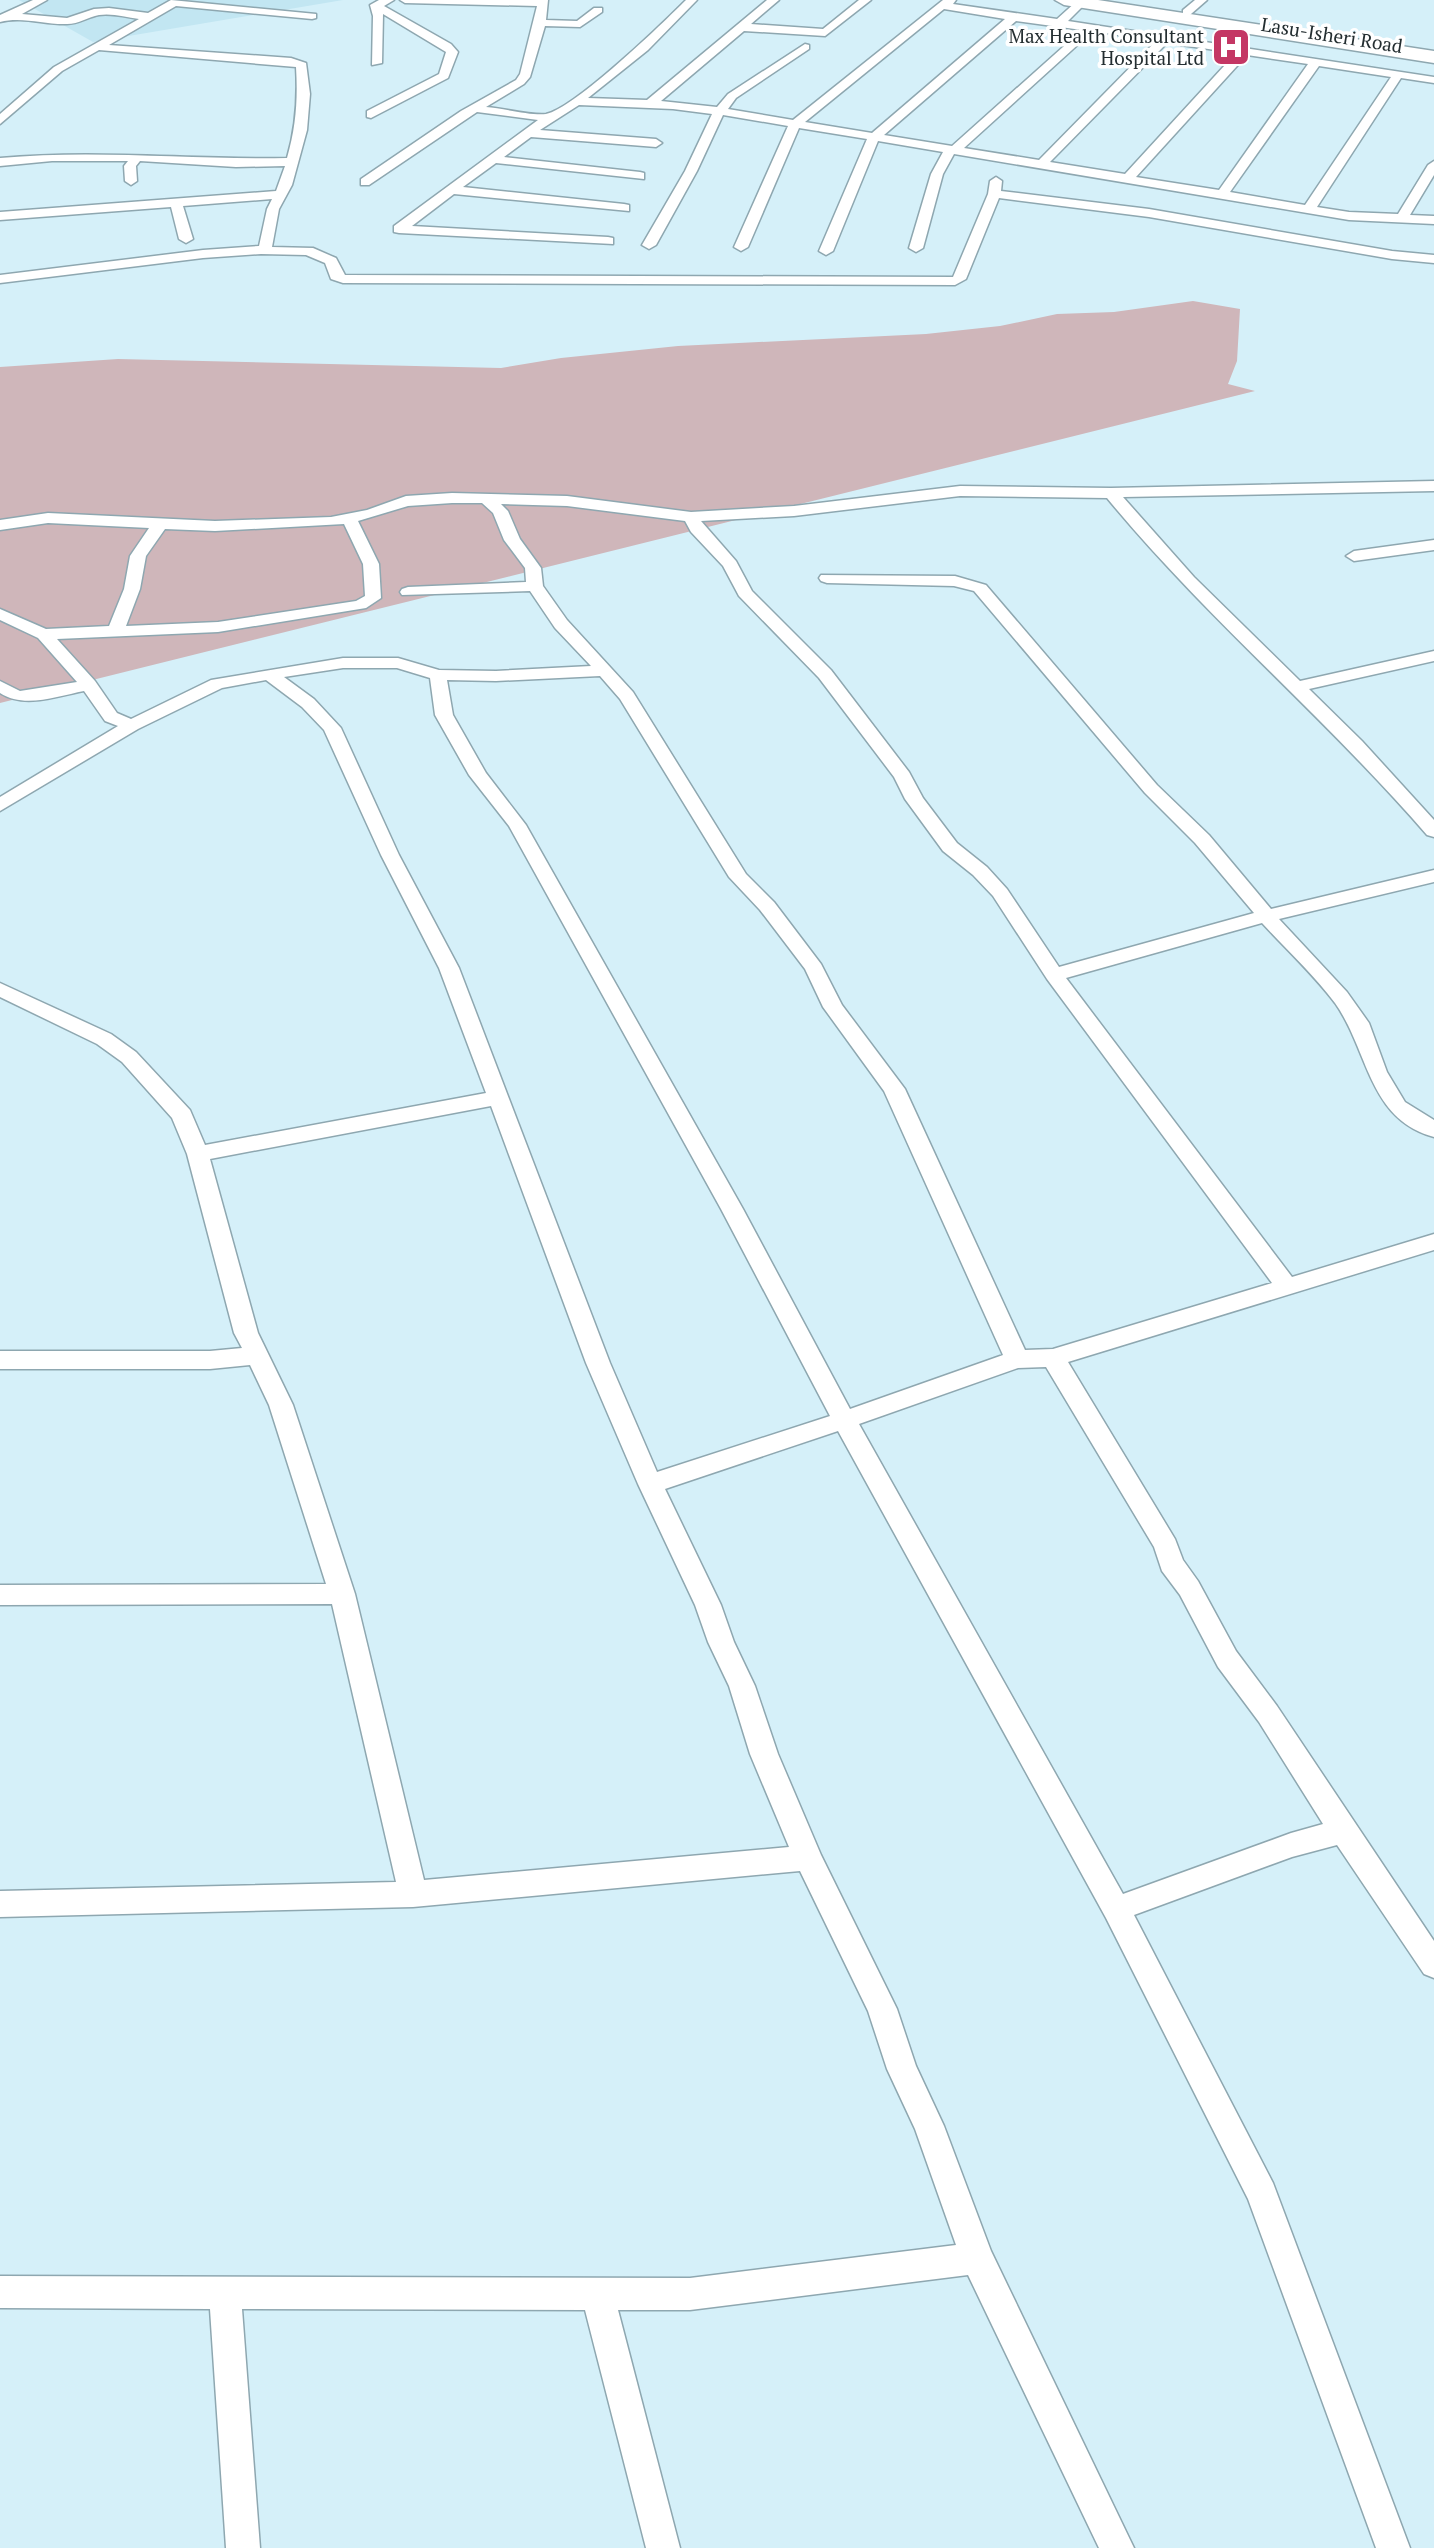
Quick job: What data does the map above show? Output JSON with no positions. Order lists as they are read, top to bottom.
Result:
{
  "streets": {
    "main road": ["Lasu-Isheri Road"]
  },
  "places": {
    "hospital": ["Max Health Consultant Hospital Ltd"]
  }
}
